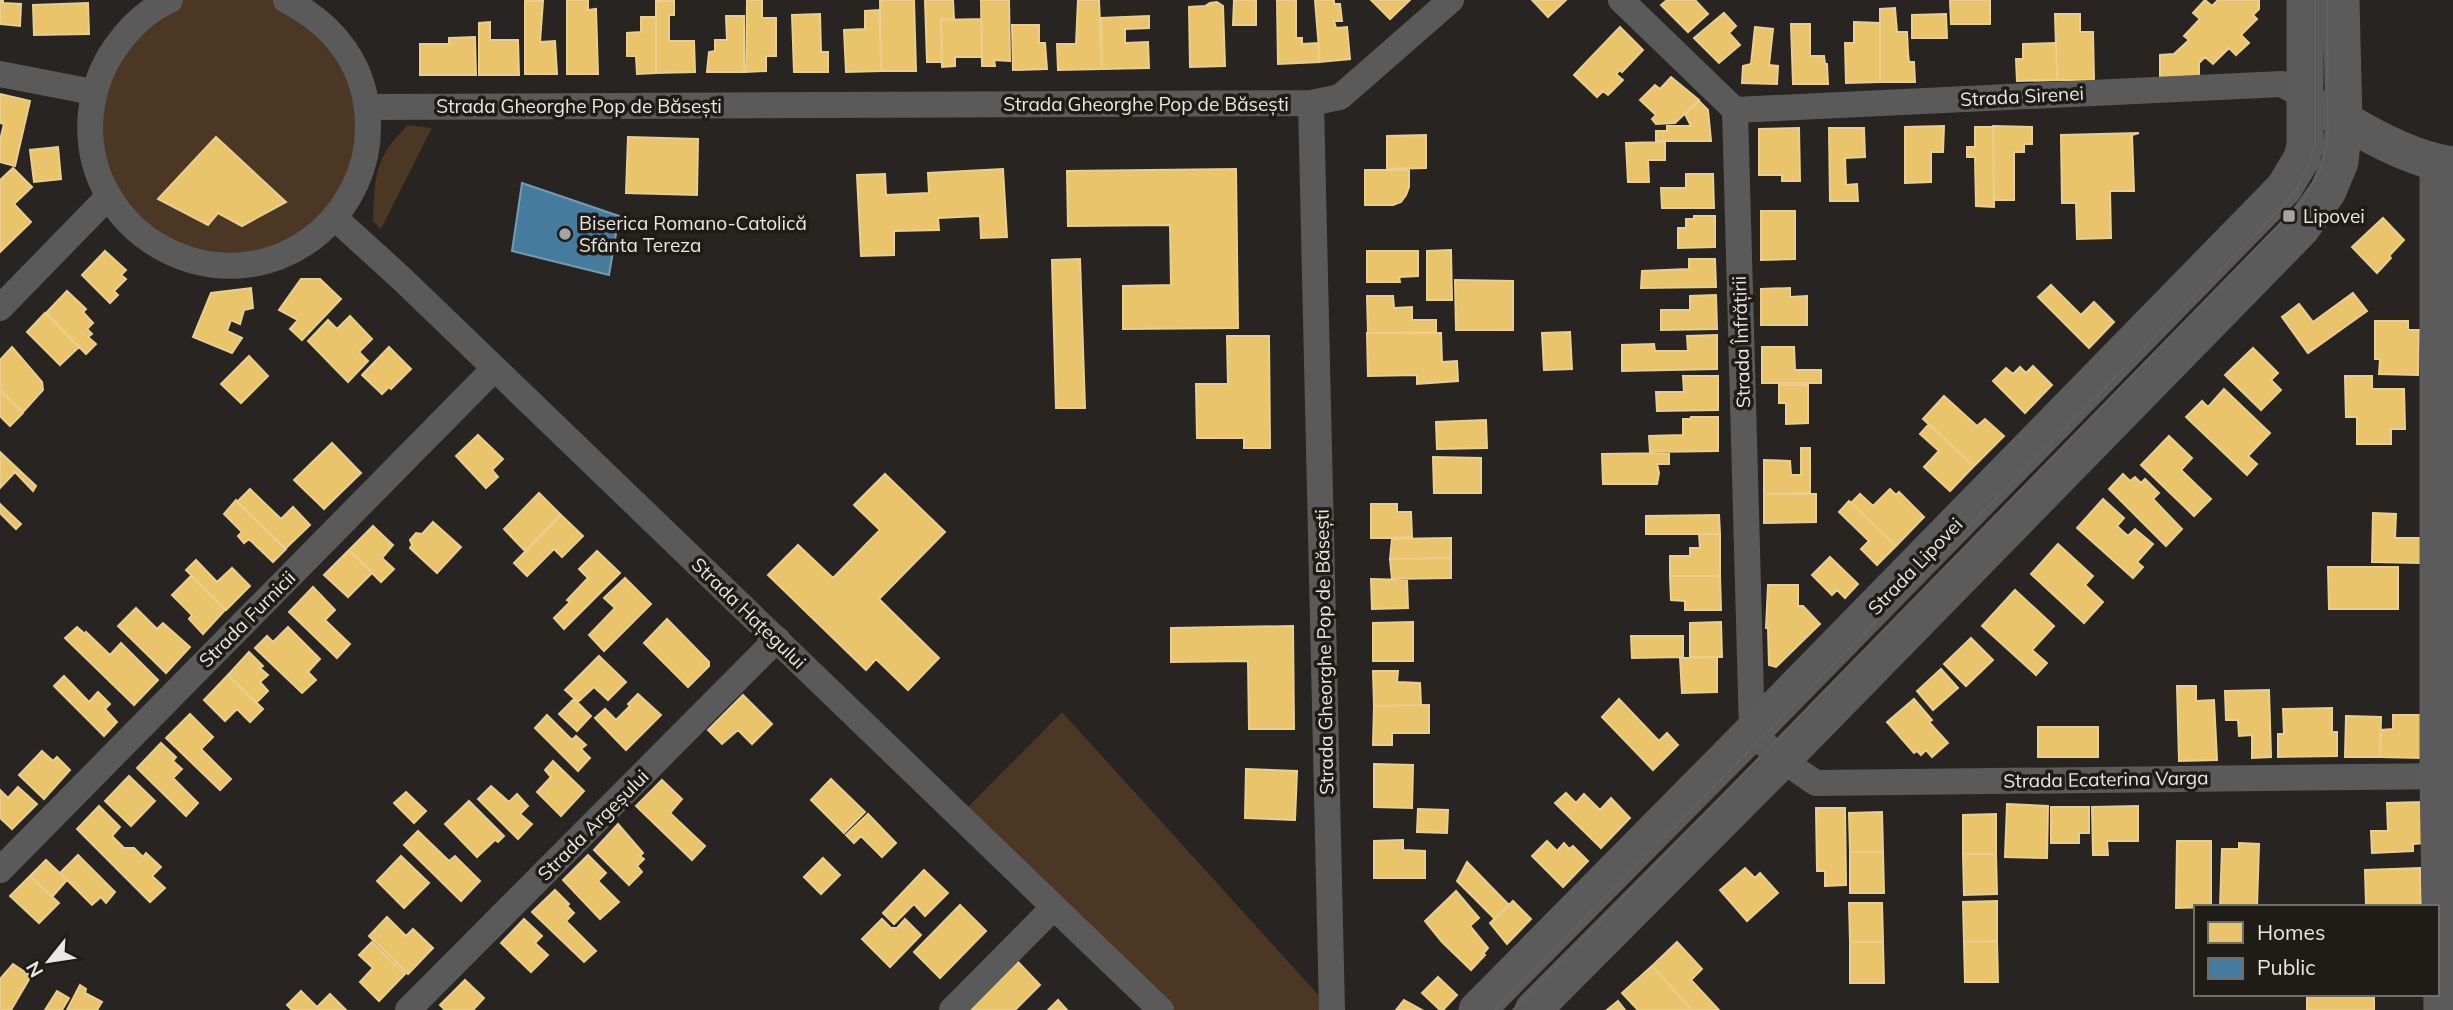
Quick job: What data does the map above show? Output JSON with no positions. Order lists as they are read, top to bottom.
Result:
{
  "streets": {
    "street": [
      "Strada Sirenei",
      "Strada Gheorghe Pop de Băsești",
      "Strada Înfrățirii",
      "Strada Lipovei",
      "Strada Hațegului",
      "Strada Furnicii",
      "Strada Ecaterina Varga",
      "Strada Argeșului"
    ]
  },
  "crossings": [
    ["Strada Sirenei", "Strada Înfrățirii"],
    ["Strada Sirenei", "Strada Lipovei"],
    ["Strada Înfrățirii", "Strada Lipovei"],
    ["Strada Înfrățirii", "Strada Ecaterina Varga"],
    ["Strada Lipovei", "Strada Ecaterina Varga"],
    ["Strada Hațegului", "Strada Furnicii"],
    ["Strada Hațegului", "Strada Argeșului"]
  ],
  "places": {
    "transit": ["Lipovei"],
    "other": ["Biserica Romano-Catolică Sfânta Tereza"]
  },
  "legend": ["Homes", "Public"],
  "north": "bottom left"
}
